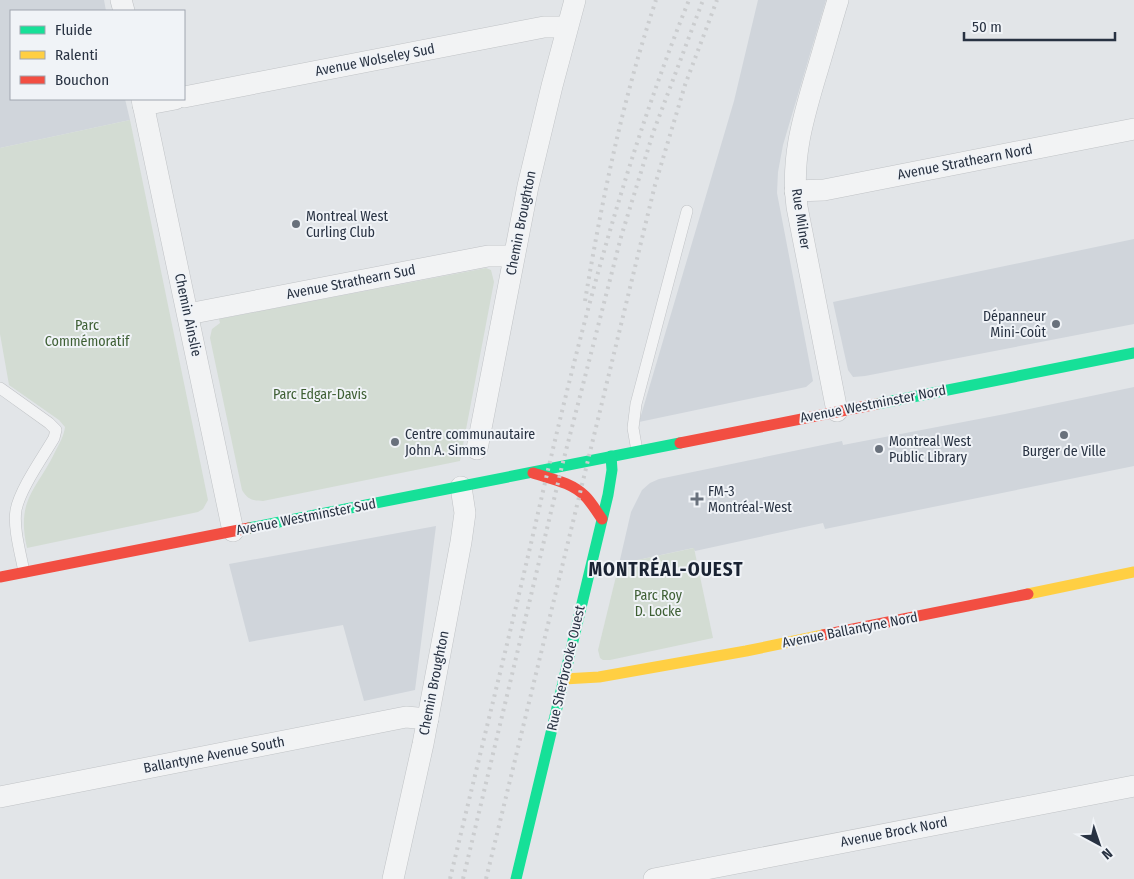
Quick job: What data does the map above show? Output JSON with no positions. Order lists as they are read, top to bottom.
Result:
{
  "streets": {
    "main road": [
      "Avenue Westminster Nord",
      "Avenue Westminster Sud",
      "Avenue Ballantyne Nord",
      "Rue Sherbrooke Ouest"
    ],
    "street": [
      "Avenue Wolseley Sud",
      "Avenue Strathearn Nord",
      "Rue Milner",
      "Chemin Broughton",
      "Avenue Strathearn Sud",
      "Chemin Ainslie",
      "Ballantyne Avenue South",
      "Avenue Brock Nord"
    ]
  },
  "crossings": [
    ["Avenue Wolseley Sud", "Chemin Broughton"],
    ["Avenue Strathearn Nord", "Rue Milner"],
    ["Rue Milner", "Avenue Westminster Nord"],
    ["Chemin Broughton", "Avenue Strathearn Sud"],
    ["Chemin Broughton", "Avenue Westminster Sud"],
    ["Chemin Broughton", "Ballantyne Avenue South"],
    ["Avenue Strathearn Sud", "Chemin Ainslie"],
    ["Chemin Ainslie", "Avenue Westminster Sud"],
    ["Avenue Westminster Nord", "Avenue Westminster Sud"],
    ["Avenue Westminster Nord", "Rue Sherbrooke Ouest"],
    ["Avenue Westminster Sud", "Rue Sherbrooke Ouest"],
    ["Avenue Ballantyne Nord", "Rue Sherbrooke Ouest"]
  ],
  "districts": ["MONTRÉAL-OUEST"],
  "parks": ["Parc Commémoratif", "Parc Edgar-Davis", "Parc Roy D. Locke"],
  "places": {
    "other": [
      "Montreal West Curling Club",
      "Dépanneur Mini-Coût",
      "Burger de Ville",
      "Centre communautaire John A. Simms",
      "Montreal West Public Library"
    ],
    "health": ["FM-3 Montréal-West"]
  },
  "legend": ["Fluide", "Ralenti", "Bouchon"],
  "scale_bar": "50 m",
  "north": "bottom right"
}
